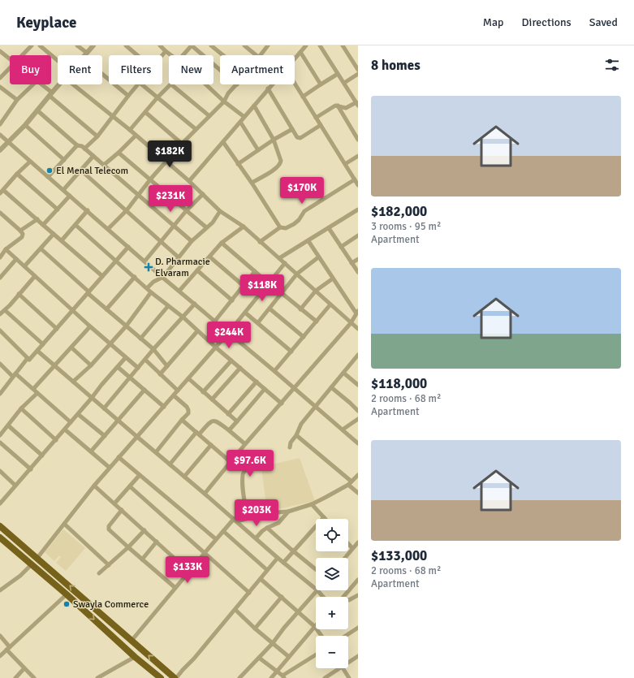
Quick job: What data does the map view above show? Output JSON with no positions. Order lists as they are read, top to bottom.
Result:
{
  "places": {
    "other": ["El Menal Telecom", "Swayla Commerce"],
    "health": ["D. Pharmacie Elvaram"]
  },
  "page": {
    "header": "Keyplace",
    "nav": ["Map", "Directions", "Saved"],
    "heading": "8 homes",
    "chip": [
      "Buy",
      "Rent",
      "Filters",
      "New",
      "Apartment"
    ],
    "list": [
      {
        "name": "$182,000",
        "note": "3 rooms · 95 m² · Apartment"
      },
      {
        "name": "$118,000",
        "note": "2 rooms · 68 m² · Apartment"
      },
      {
        "name": "$133,000",
        "note": "2 rooms · 68 m² · Apartment"
      }
    ],
    "price": [
      "$182K",
      "$170K",
      "$231K",
      "$118K",
      "$244K",
      "$97.6K",
      "$203K",
      "$133K"
    ],
    "map_buttons": ["+", "−"]
  }
}
